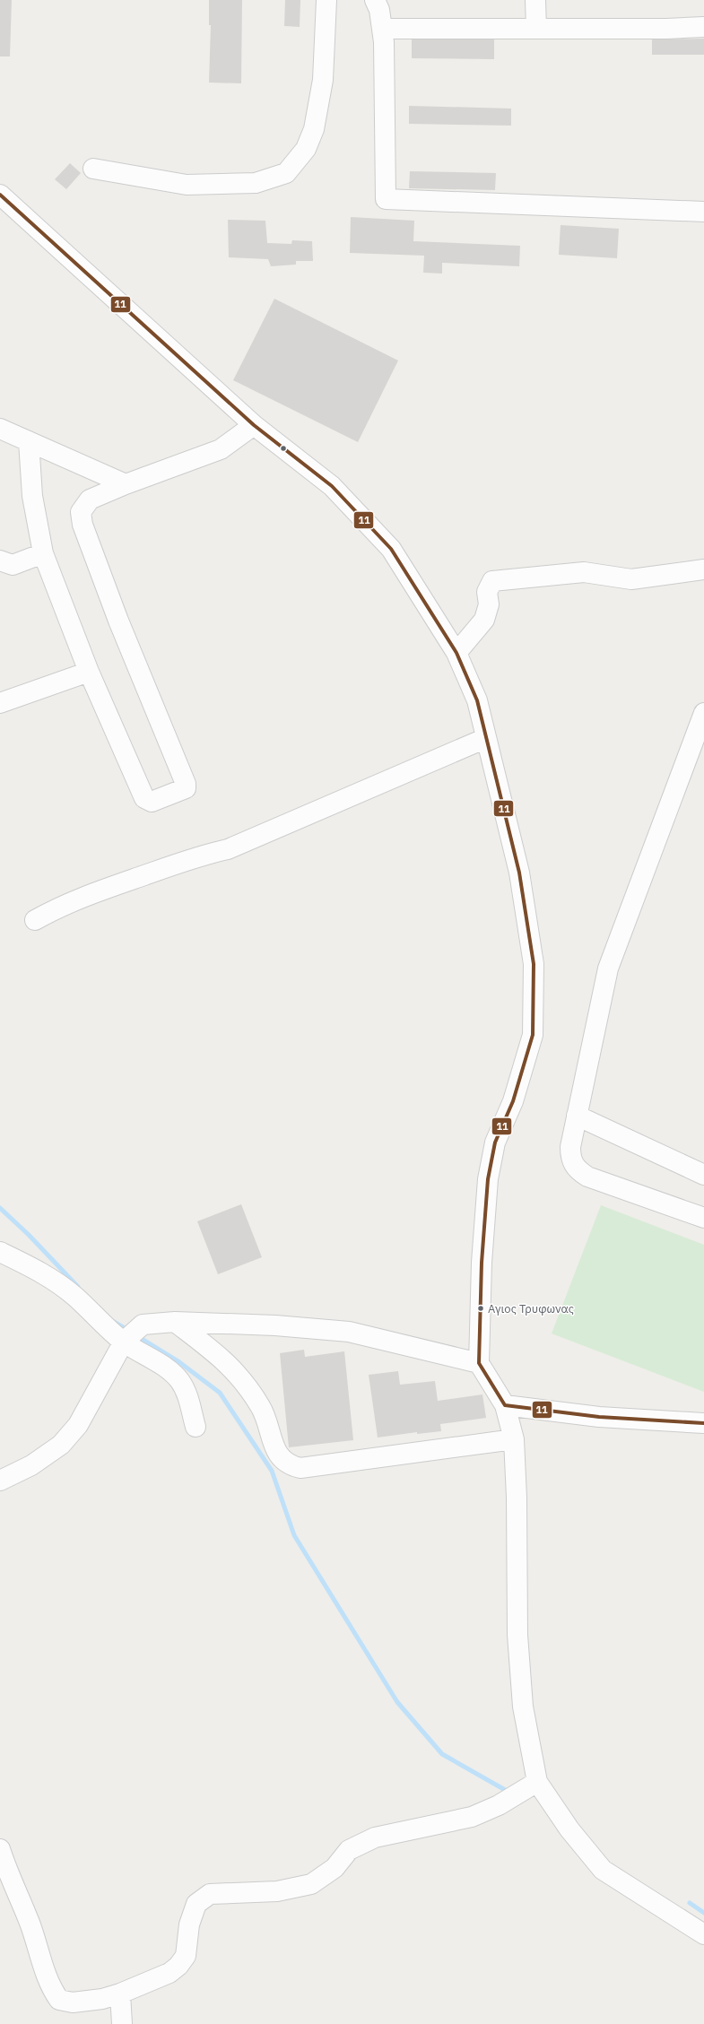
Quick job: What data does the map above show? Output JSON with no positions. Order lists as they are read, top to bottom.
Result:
{
  "places": ["Αγιος Τρυφωνας"],
  "lines": ["transit line 11"]
}
